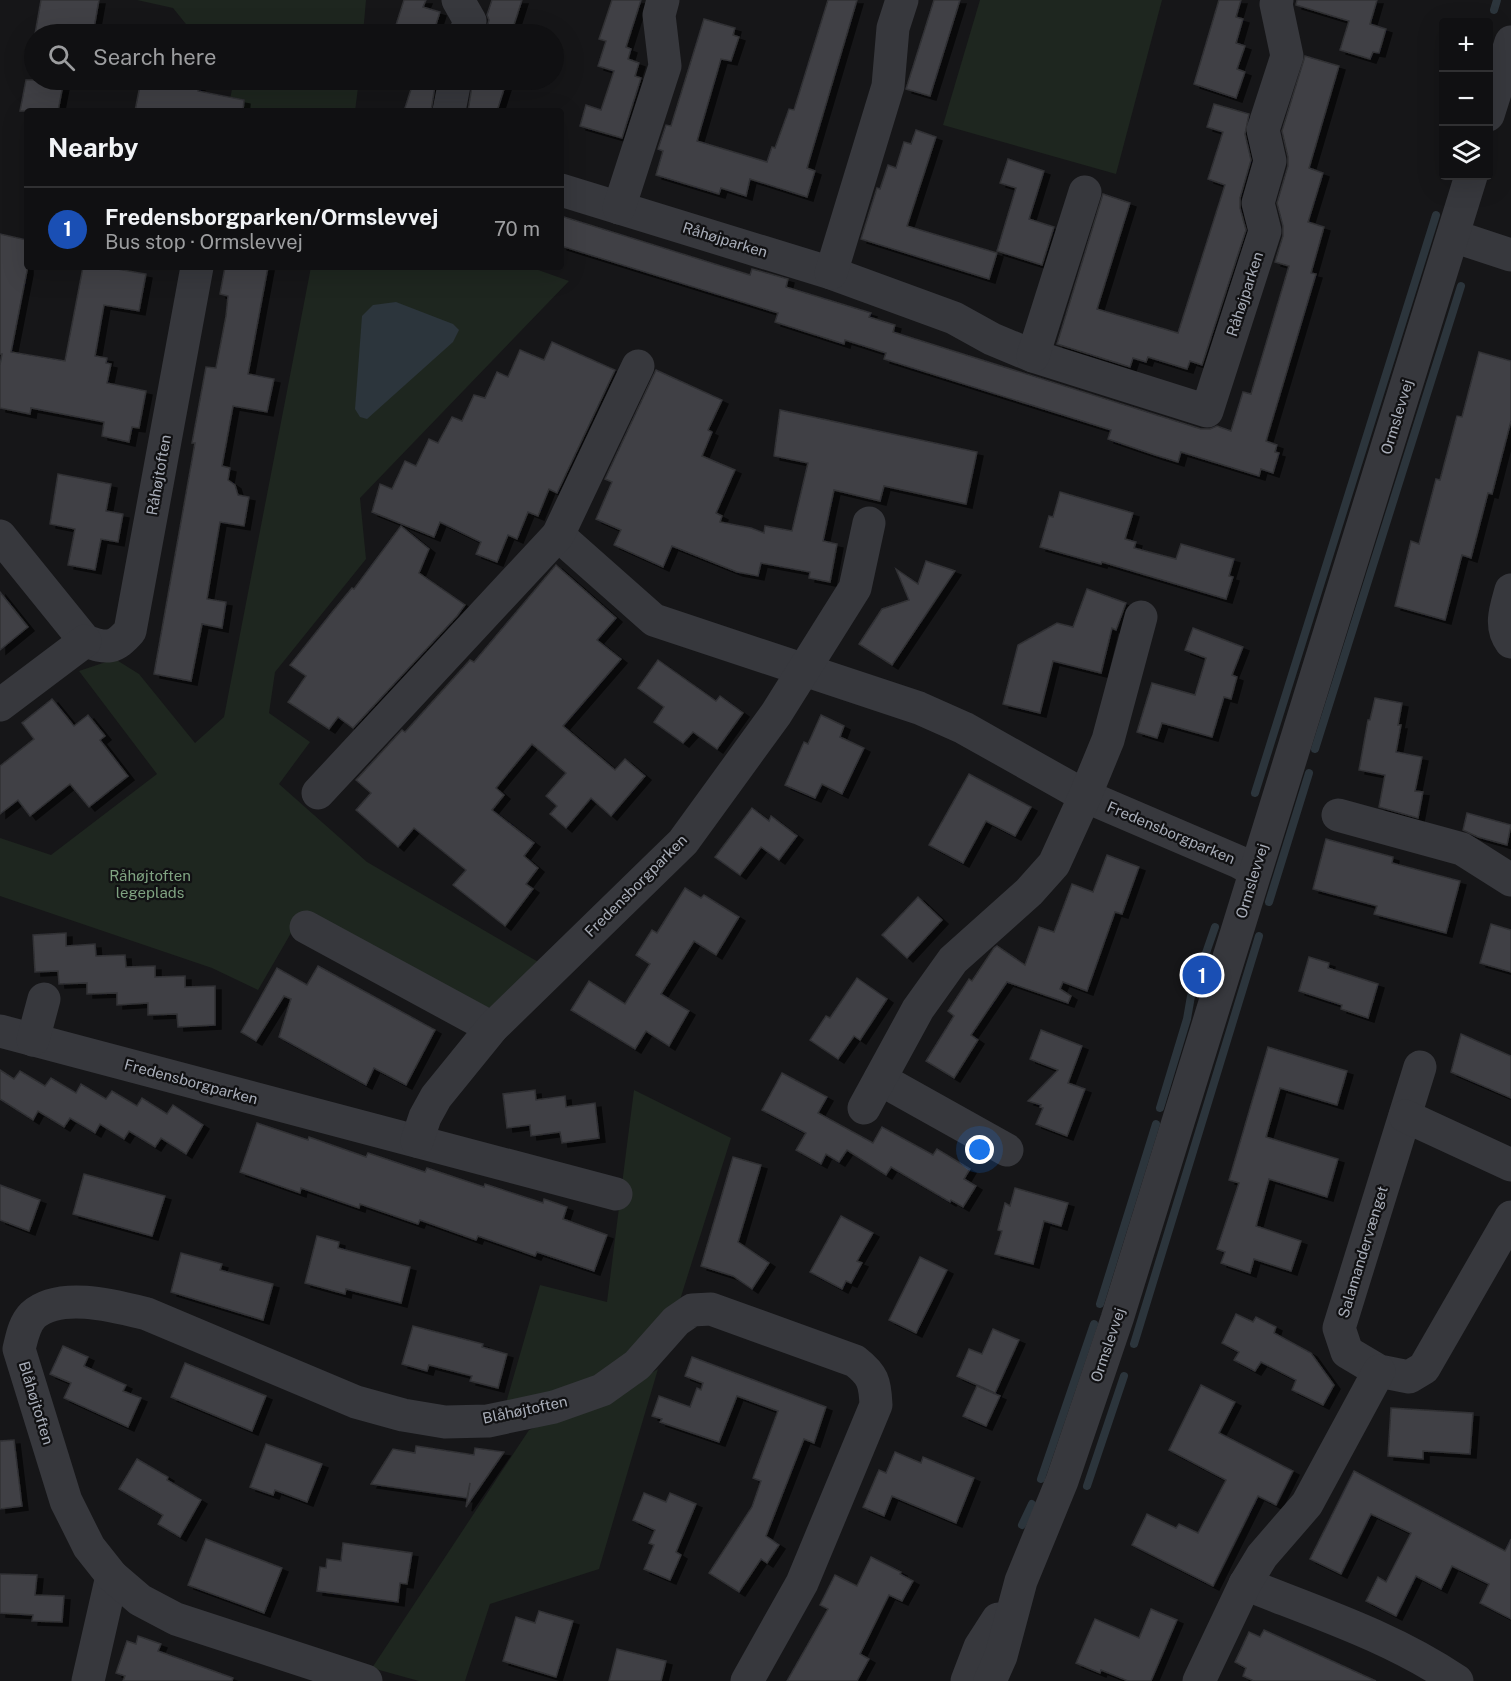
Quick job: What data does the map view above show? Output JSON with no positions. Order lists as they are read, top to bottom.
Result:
{
  "streets": {
    "street": [
      "Råhøjparken",
      "Ormslevvej",
      "Råhøjtoften",
      "Fredensborgparken",
      "Salamandervænget",
      "Blåhøjtoften"
    ]
  },
  "crossings": [
    ["Ormslevvej", "Fredensborgparken"]
  ],
  "parks": ["Råhøjtoften legeplads"],
  "page": {
    "map_buttons": ["+", "−"],
    "search": "Search here",
    "heading": "Nearby",
    "list": [
      {
        "mark": "1",
        "name": "Fredensborgparken/Ormslevvej",
        "note": "Bus stop · Ormslevvej",
        "value": "70 m"
      }
    ],
    "pins": "1"
  }
}
